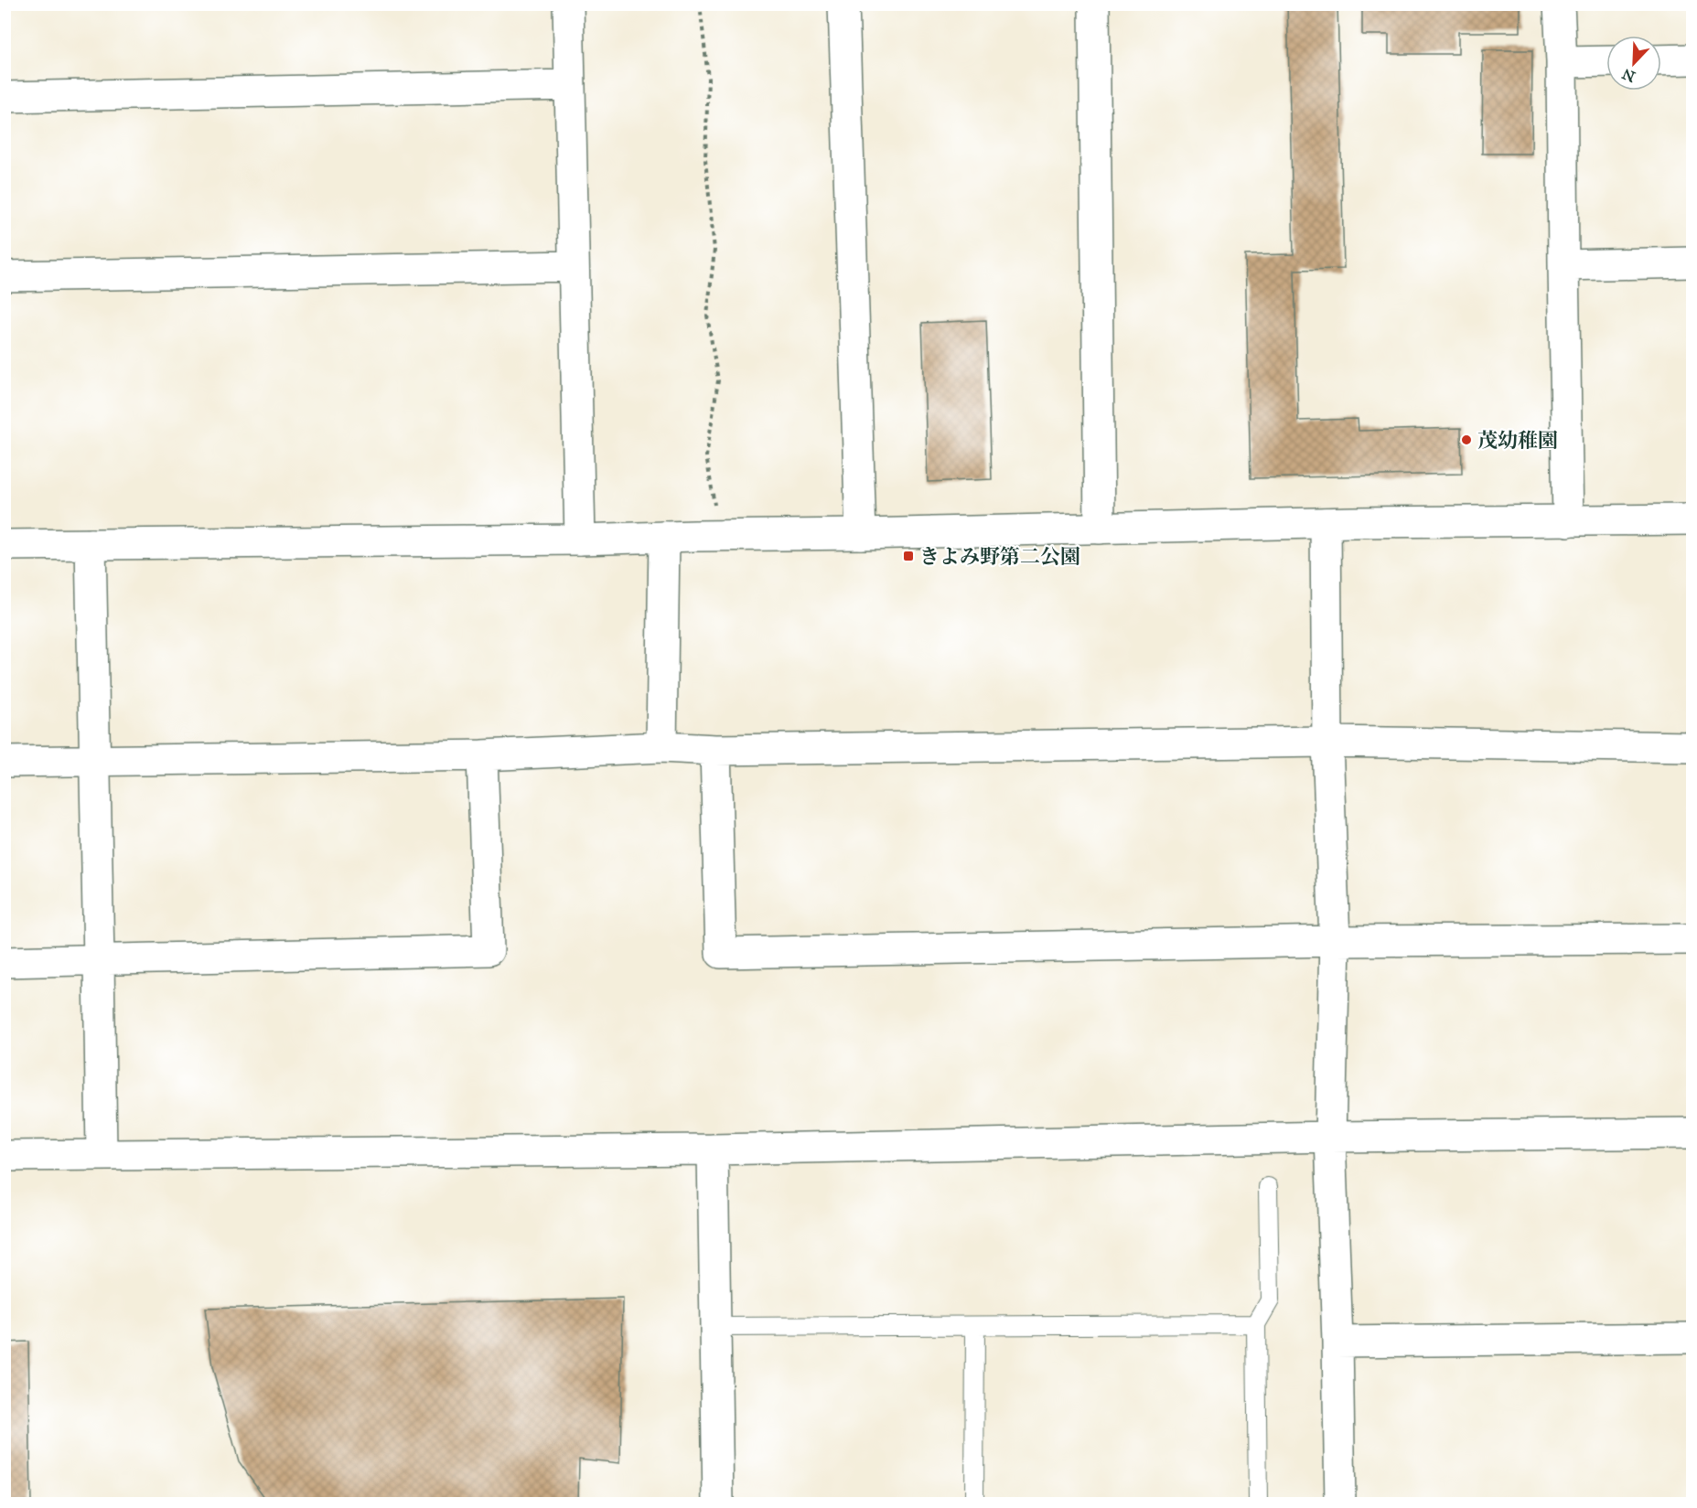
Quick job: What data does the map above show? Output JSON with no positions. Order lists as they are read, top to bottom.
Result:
{
  "places": {
    "other": ["茂幼稚園"],
    "transit": ["きよみ野第二公園"]
  },
  "north": "bottom left"
}
